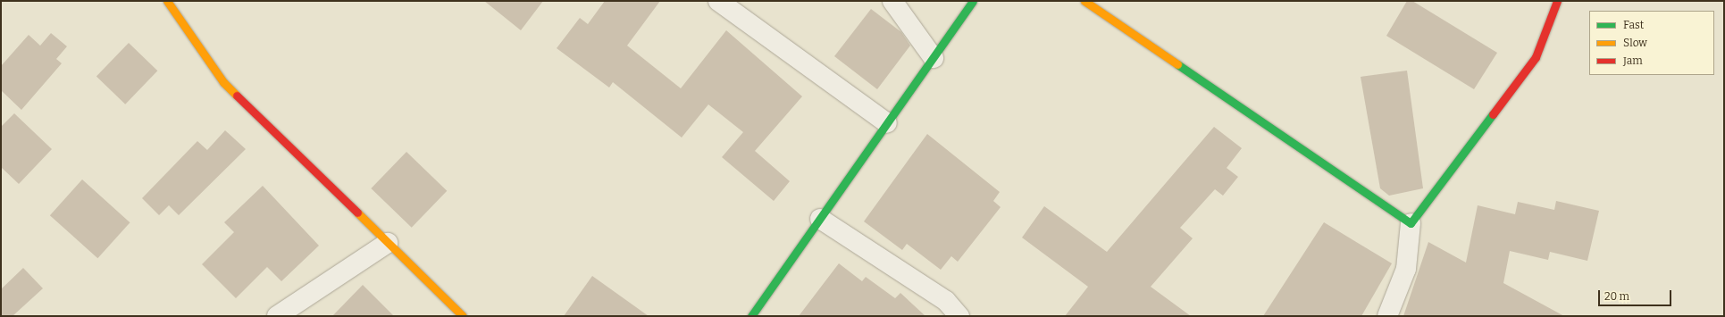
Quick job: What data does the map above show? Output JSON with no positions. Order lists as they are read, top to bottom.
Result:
{
  "legend": ["Fast", "Slow", "Jam"],
  "scale_bar": "20 m"
}
